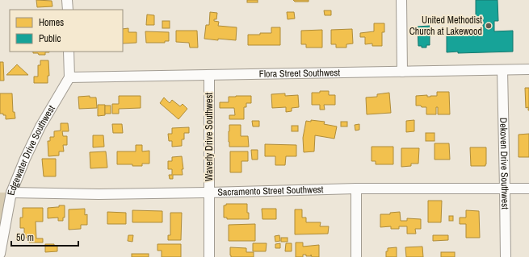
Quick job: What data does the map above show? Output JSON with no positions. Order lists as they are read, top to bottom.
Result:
{
  "streets": {
    "street": [
      "Flora Street Southwest",
      "Waverly Drive Southwest",
      "Edgewater Drive Southwest",
      "Dekoven Drive Southwest",
      "Sacramento Street Southwest"
    ]
  },
  "crossings": [
    ["Flora Street Southwest", "Waverly Drive Southwest"],
    ["Flora Street Southwest", "Edgewater Drive Southwest"],
    ["Flora Street Southwest", "Dekoven Drive Southwest"],
    ["Waverly Drive Southwest", "Sacramento Street Southwest"],
    ["Edgewater Drive Southwest", "Sacramento Street Southwest"],
    ["Dekoven Drive Southwest", "Sacramento Street Southwest"]
  ],
  "places": ["United Methodist Church at Lakewood"],
  "legend": ["Homes", "Public"],
  "scale_bar": "50 m"
}
